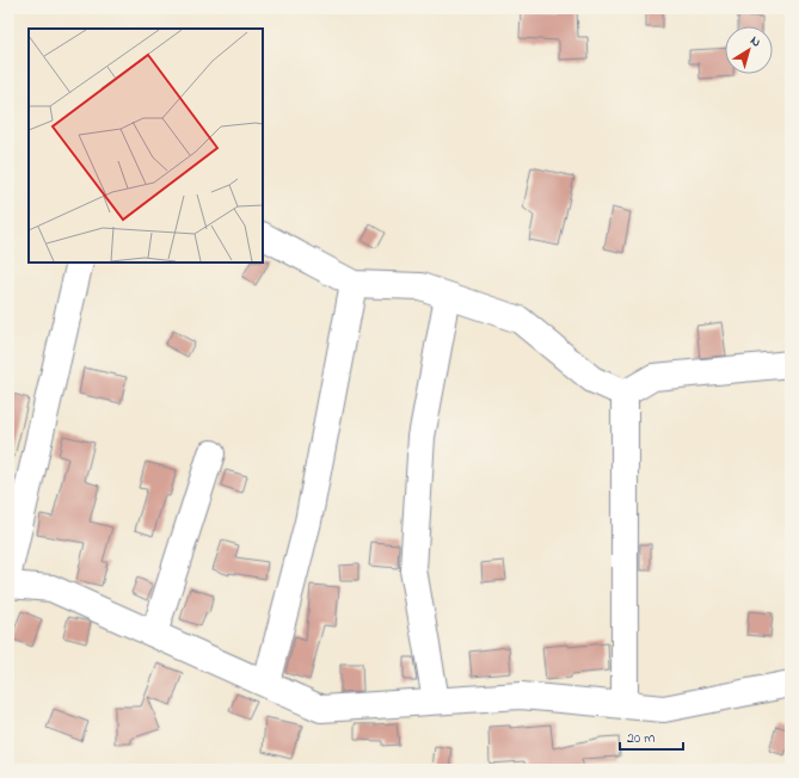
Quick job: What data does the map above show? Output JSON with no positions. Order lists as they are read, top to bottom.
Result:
{
  "scale_bar": "20 m",
  "north": "top right"
}
